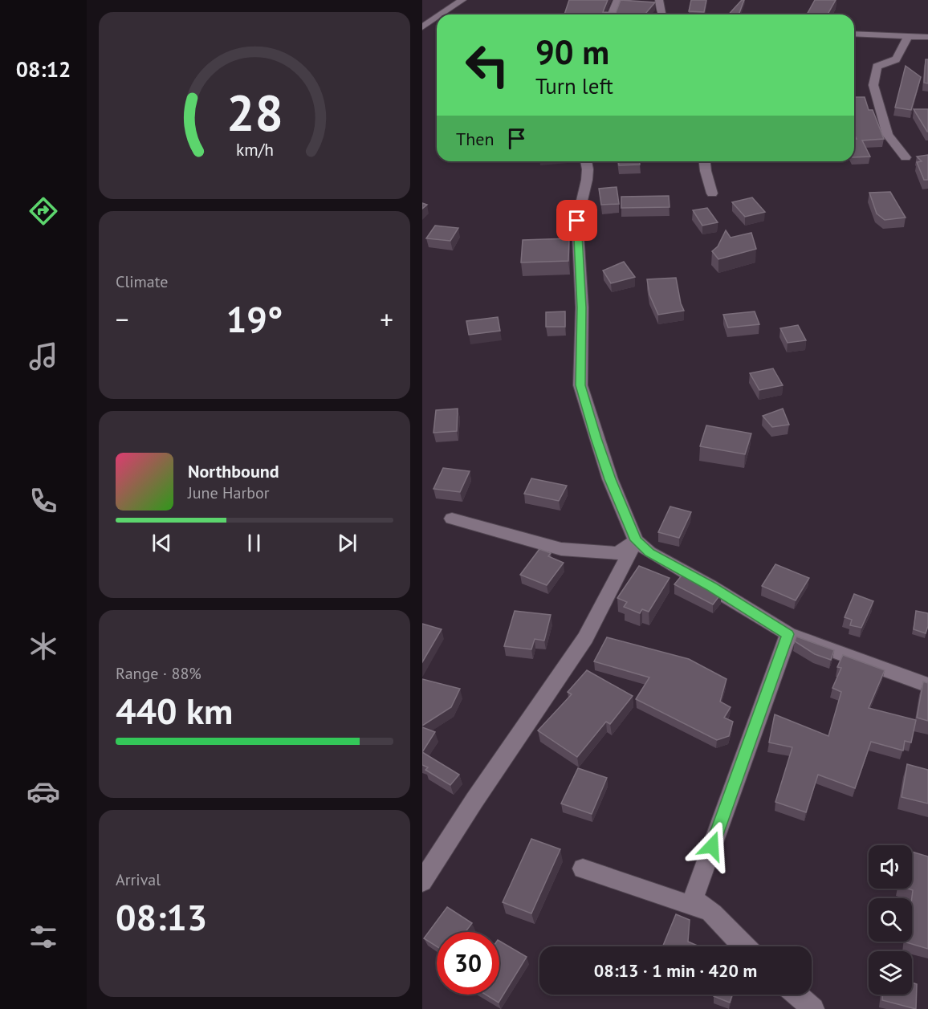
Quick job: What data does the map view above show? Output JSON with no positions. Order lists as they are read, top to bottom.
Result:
{
  "page": {
    "tabs": "08:12",
    "turn": ["90 m", "Turn left"],
    "then": "Then",
    "tile": [
      "Climate",
      ["Range · 88%", "440 km"],
      ["Arrival", "08:13"]
    ],
    "heat": ["−", "19°", "+"],
    "song": ["Northbound", "June Harbor"],
    "limit": "30",
    "trip": "08:13 · 1 min · 420 m",
    "gauge": ["28", "km/h"]
  }
}
